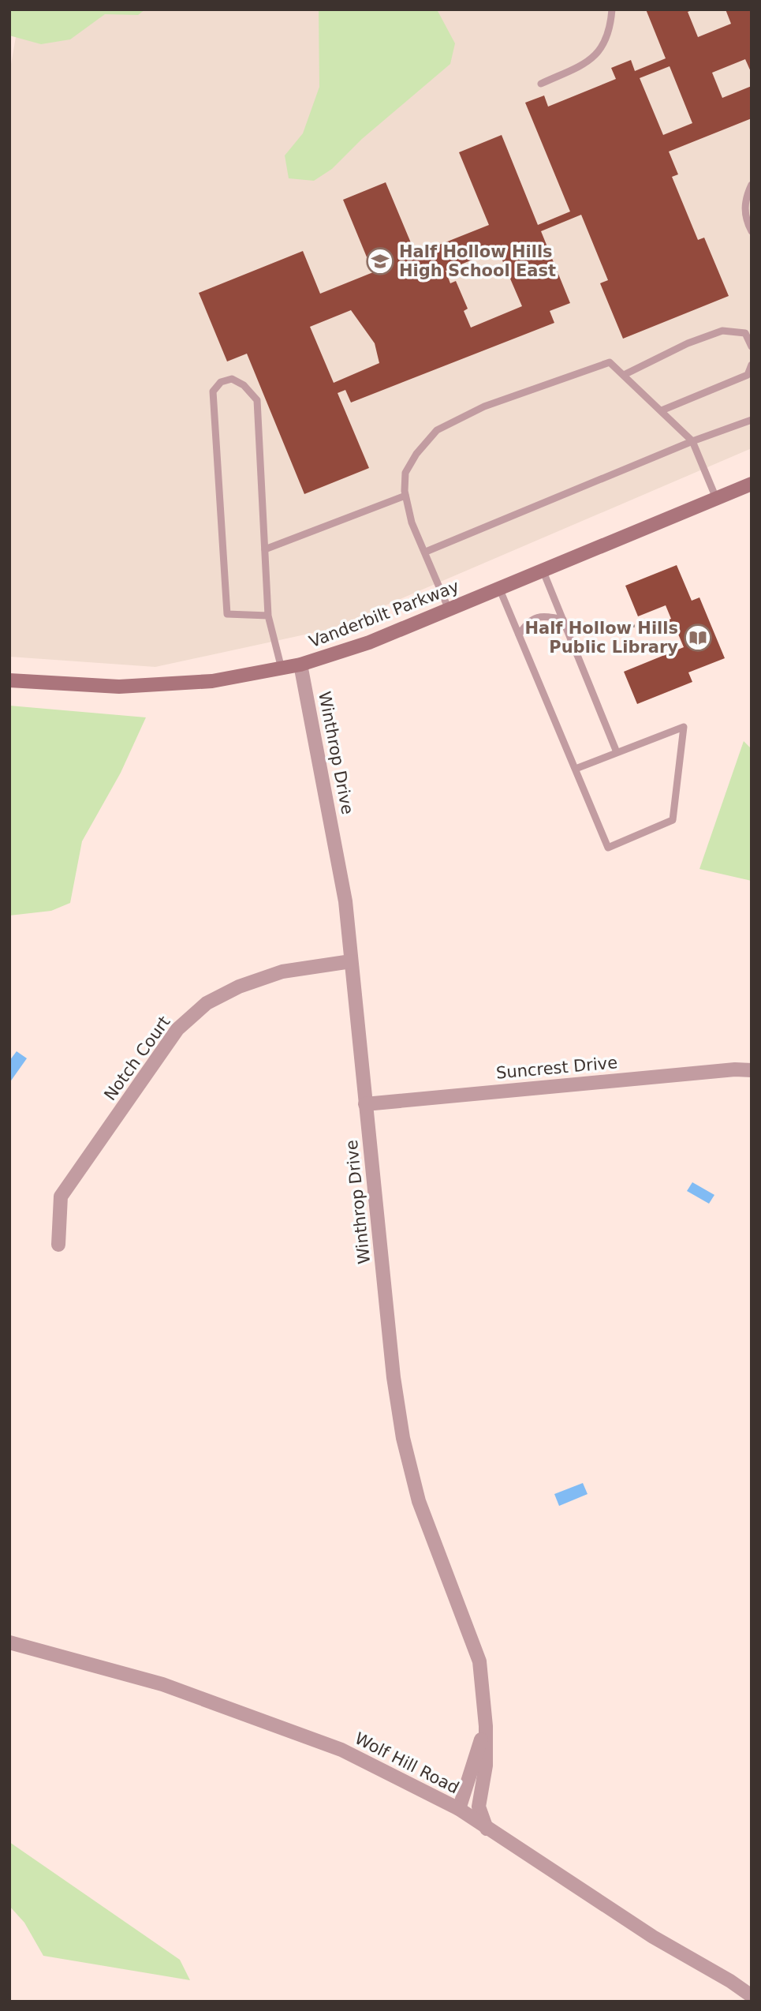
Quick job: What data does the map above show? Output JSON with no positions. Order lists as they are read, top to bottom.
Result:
{
  "streets": {
    "main road": ["Vanderbilt Parkway"],
    "street": [
      "Winthrop Drive",
      "Notch Court",
      "Suncrest Drive",
      "Wolf Hill Road"
    ]
  },
  "crossings": [
    ["Vanderbilt Parkway", "Winthrop Drive"],
    ["Winthrop Drive", "Notch Court"],
    ["Winthrop Drive", "Suncrest Drive"],
    ["Winthrop Drive", "Wolf Hill Road"]
  ],
  "places": {
    "school or university": ["Half Hollow Hills High School East"],
    "library": ["Half Hollow Hills Public Library"]
  }
}
